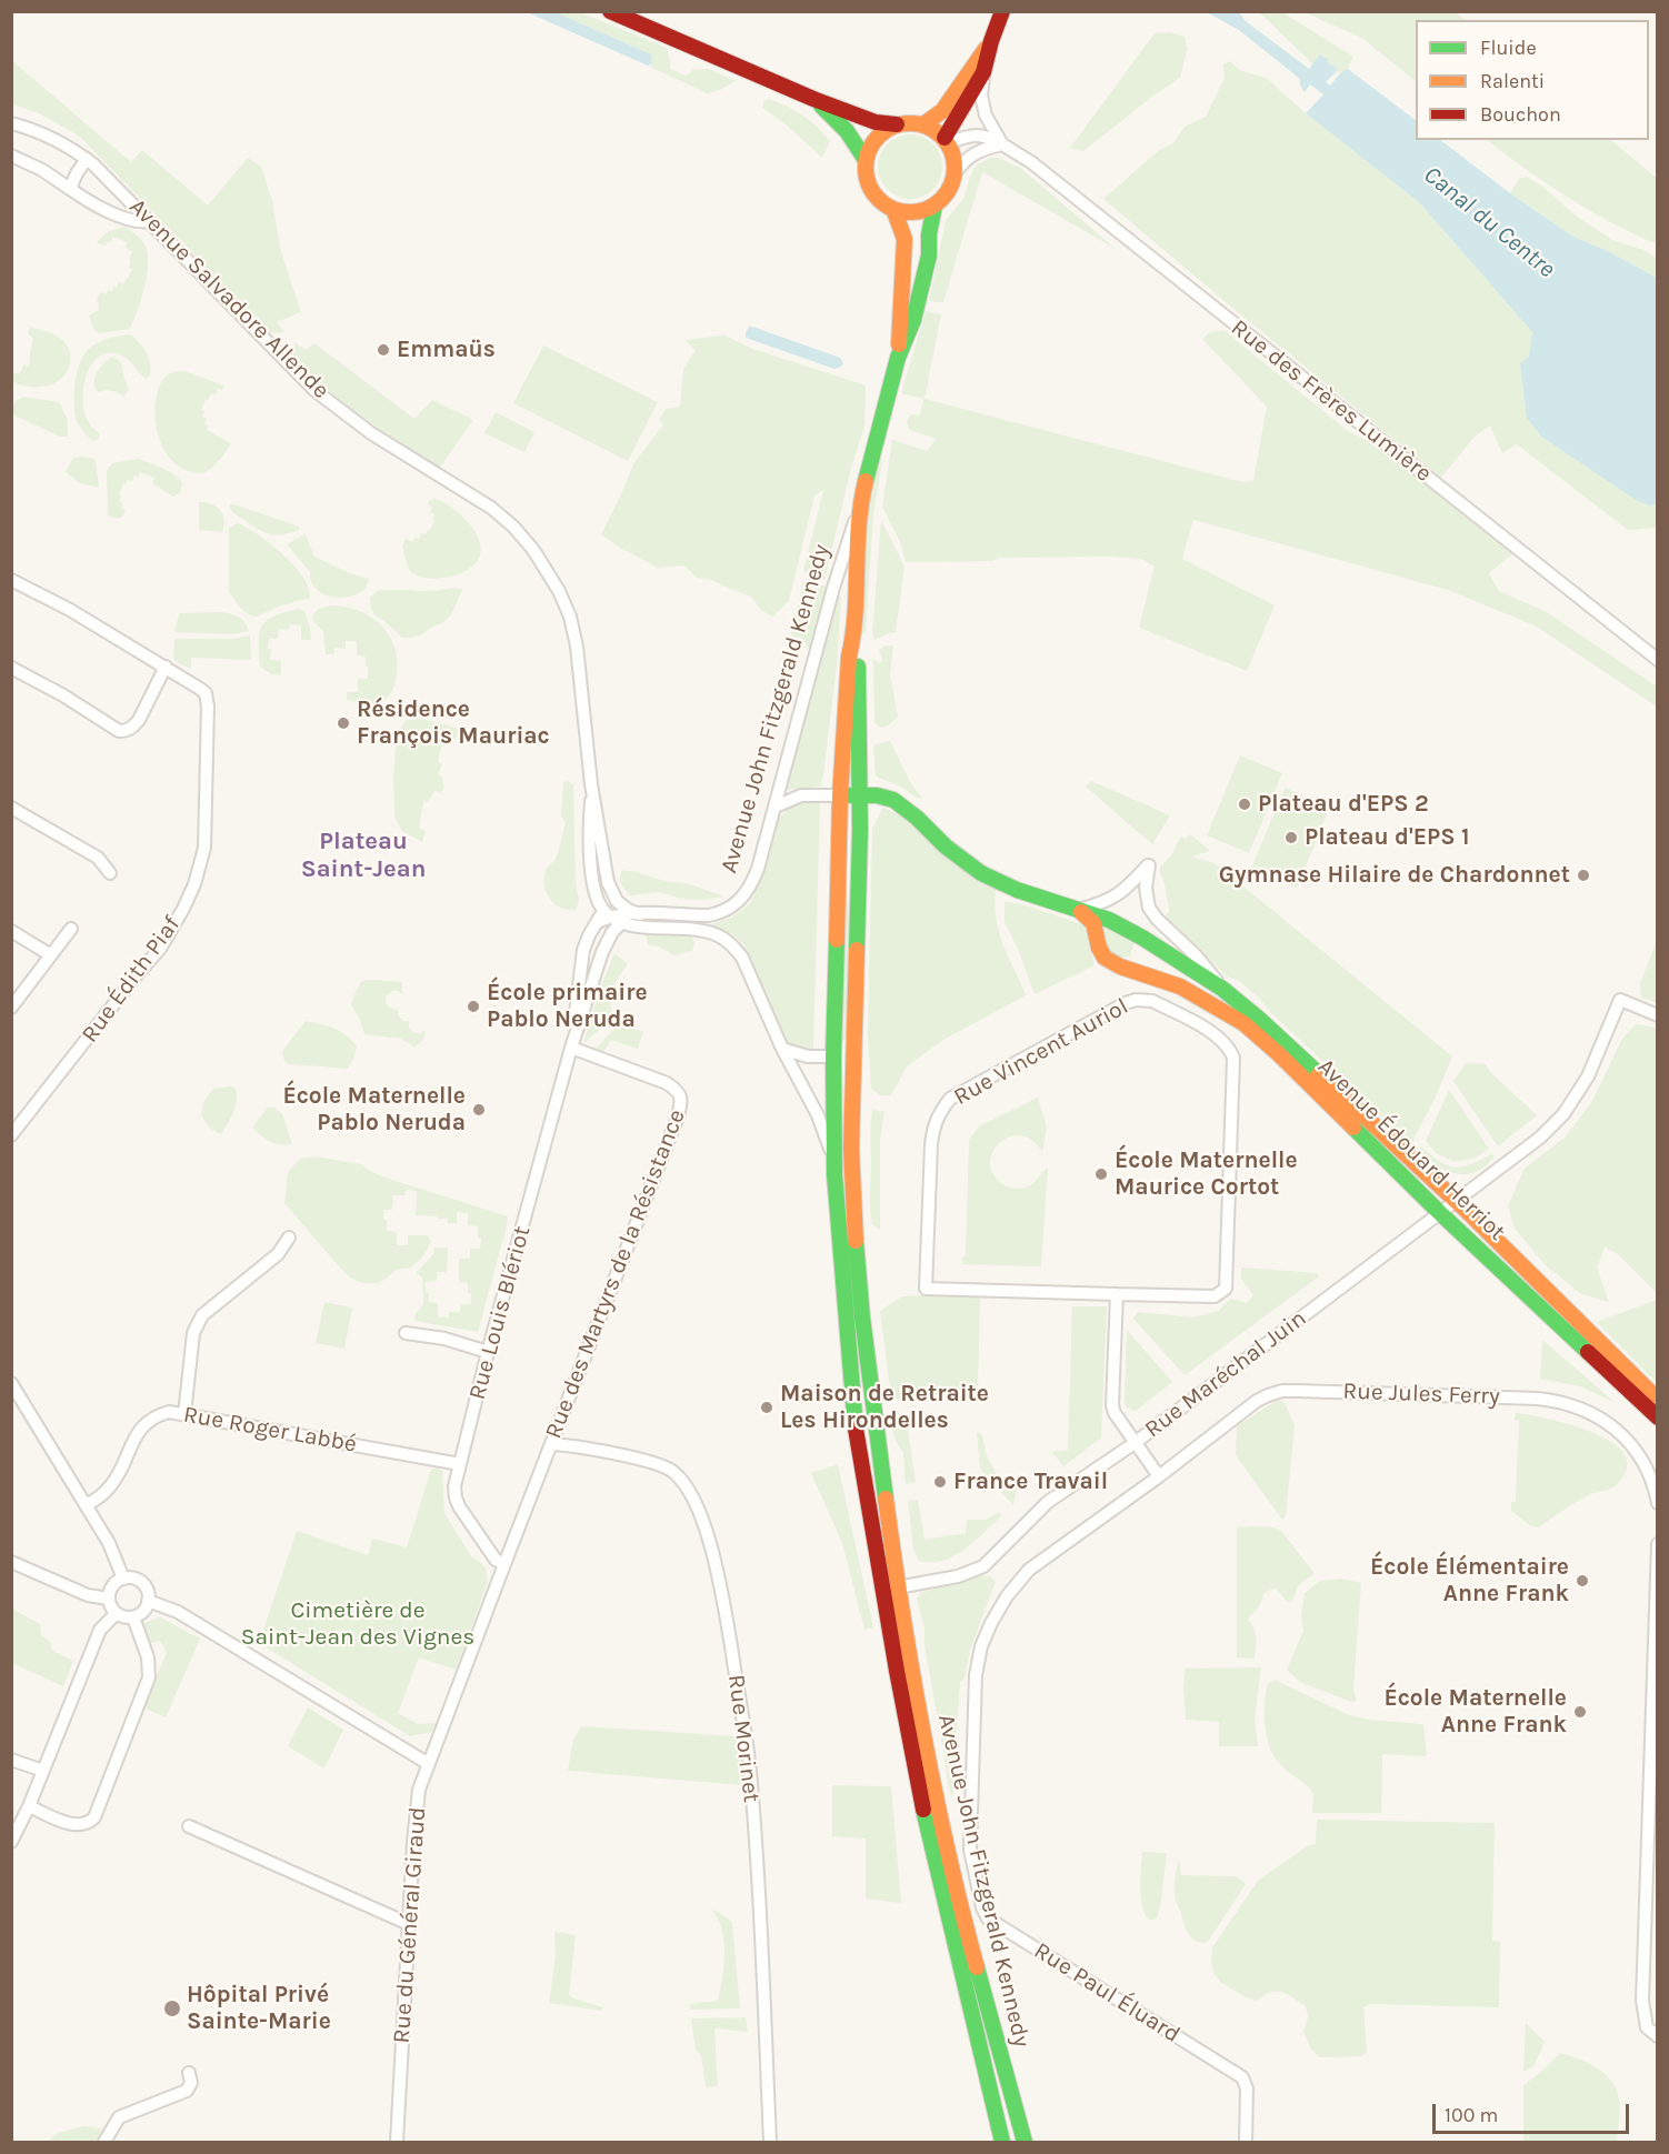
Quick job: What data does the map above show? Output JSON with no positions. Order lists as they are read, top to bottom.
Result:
{
  "streets": {
    "main road": ["Avenue John Fitzgerald Kennedy", "Avenue Édouard Herriot"],
    "street": [
      "Avenue Salvadore Allende",
      "Rue des Frères Lumière",
      "Rue Édith Piaf",
      "Rue Vincent Auriol",
      "Rue des Martyrs de la Résistance",
      "Rue Louis Blériot",
      "Rue Maréchal Juin",
      "Rue Jules Ferry",
      "Rue Roger Labbé",
      "Rue Morinet",
      "Rue du Général Giraud",
      "Rue Paul Éluard"
    ]
  },
  "crossings": [
    ["Avenue Salvadore Allende", "Avenue John Fitzgerald Kennedy"],
    ["Avenue Salvadore Allende", "Rue Louis Blériot"],
    ["Rue des Frères Lumière", "Avenue John Fitzgerald Kennedy"],
    ["Avenue John Fitzgerald Kennedy", "Avenue Édouard Herriot"],
    ["Avenue John Fitzgerald Kennedy", "Rue Louis Blériot"],
    ["Avenue John Fitzgerald Kennedy", "Rue Maréchal Juin"],
    ["Avenue Édouard Herriot", "Rue Maréchal Juin"],
    ["Rue des Martyrs de la Résistance", "Rue Louis Blériot"],
    ["Rue des Martyrs de la Résistance", "Rue Morinet"],
    ["Rue des Martyrs de la Résistance", "Rue du Général Giraud"],
    ["Rue Louis Blériot", "Rue Roger Labbé"],
    ["Rue Louis Blériot", "Rue du Général Giraud"],
    ["Rue Jules Ferry", "Rue Paul Éluard"]
  ],
  "districts": ["Plateau Saint-Jean"],
  "water": ["Canal du Centre"],
  "parks": ["Cimetière de Saint-Jean des Vignes"],
  "places": [
    "Emmaüs",
    "Résidence François Mauriac",
    "Plateau d'EPS 2",
    "Plateau d'EPS 1",
    "Gymnase Hilaire de Chardonnet",
    "École primaire Pablo Neruda",
    "École Maternelle Pablo Neruda",
    "École Maternelle Maurice Cortot",
    "Maison de Retraite Les Hirondelles",
    "France Travail",
    "École Élémentaire Anne Frank",
    "École Maternelle Anne Frank",
    "Hôpital Privé Sainte-Marie"
  ],
  "legend": ["Fluide", "Ralenti", "Bouchon"],
  "scale_bar": "100 m"
}
